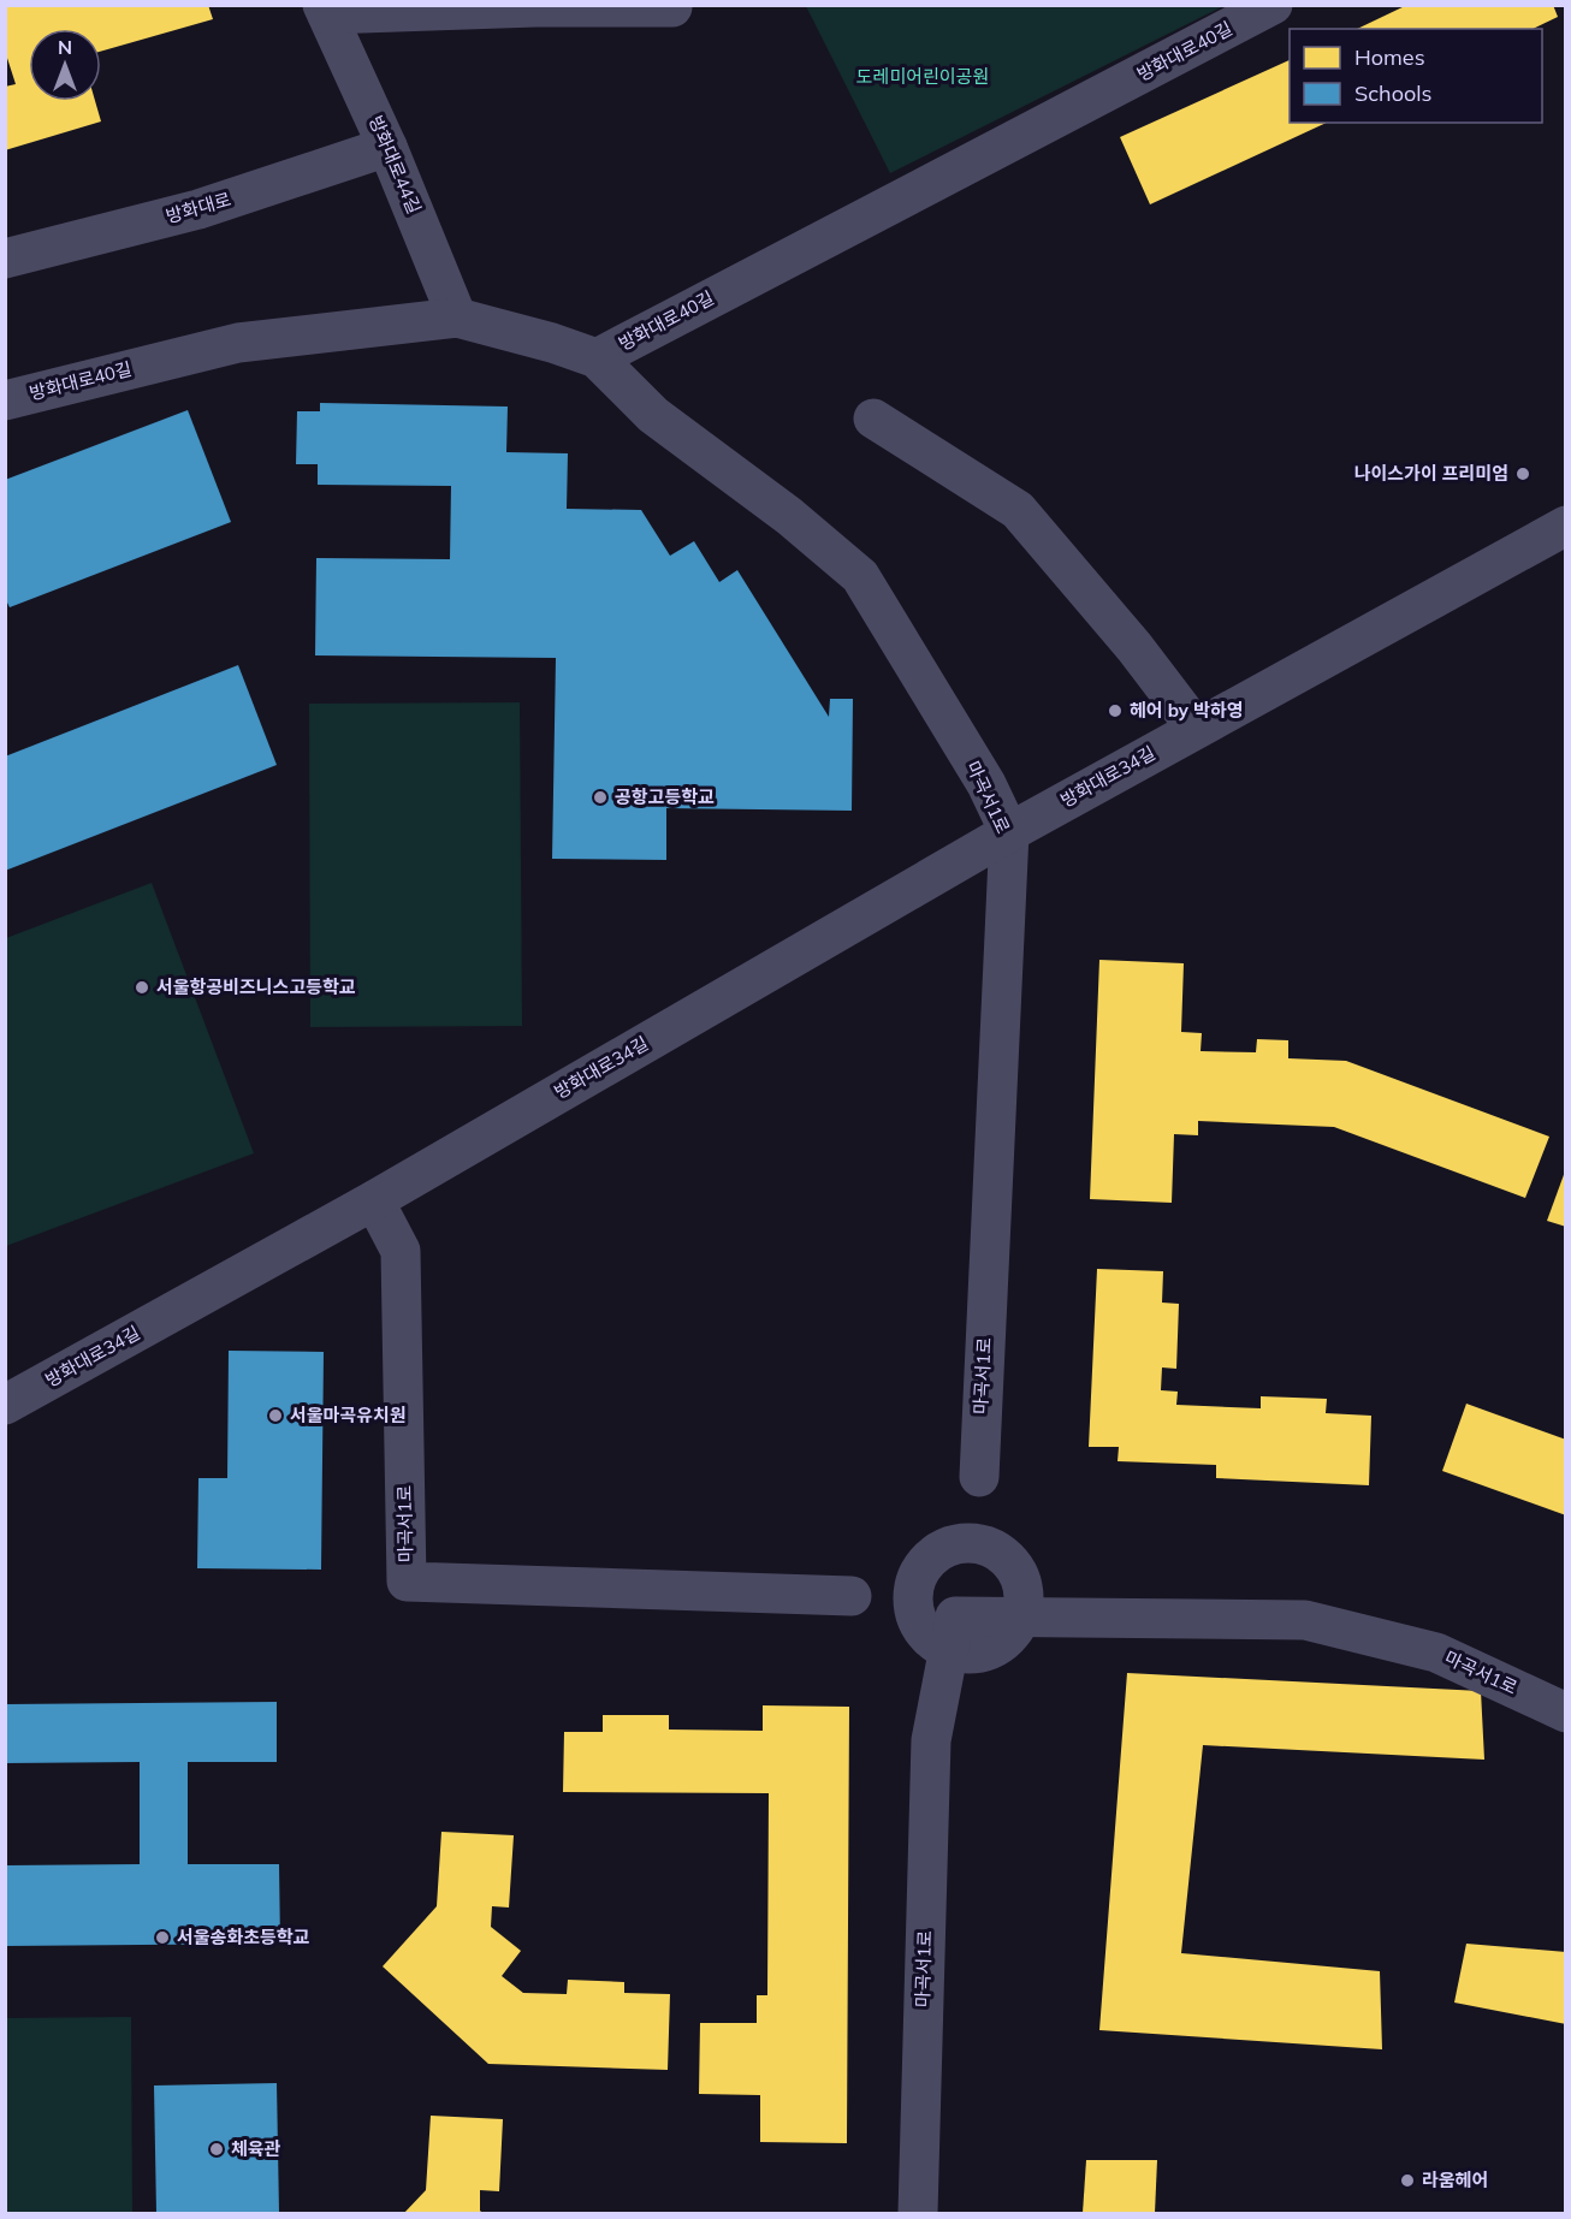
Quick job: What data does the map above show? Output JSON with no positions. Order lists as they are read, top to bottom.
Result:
{
  "streets": {
    "street": [
      "방화대로40길",
      "방화대로44길",
      "방화대로",
      "방화대로34길",
      "마곡서1로"
    ]
  },
  "crossings": [
    ["방화대로40길", "방화대로44길"],
    ["방화대로40길", "마곡서1로"],
    ["방화대로44길", "방화대로"],
    ["방화대로34길", "마곡서1로"]
  ],
  "parks": ["도레미어린이공원"],
  "places": [
    "나이스가이 프리미엄",
    "헤어 by 박하영",
    "공항고등학교",
    "서울항공비즈니스고등학교",
    "서울마곡유치원",
    "서울송화초등학교",
    "체육관",
    "라움헤어"
  ],
  "legend": ["Homes", "Schools"],
  "north": "top"
}
